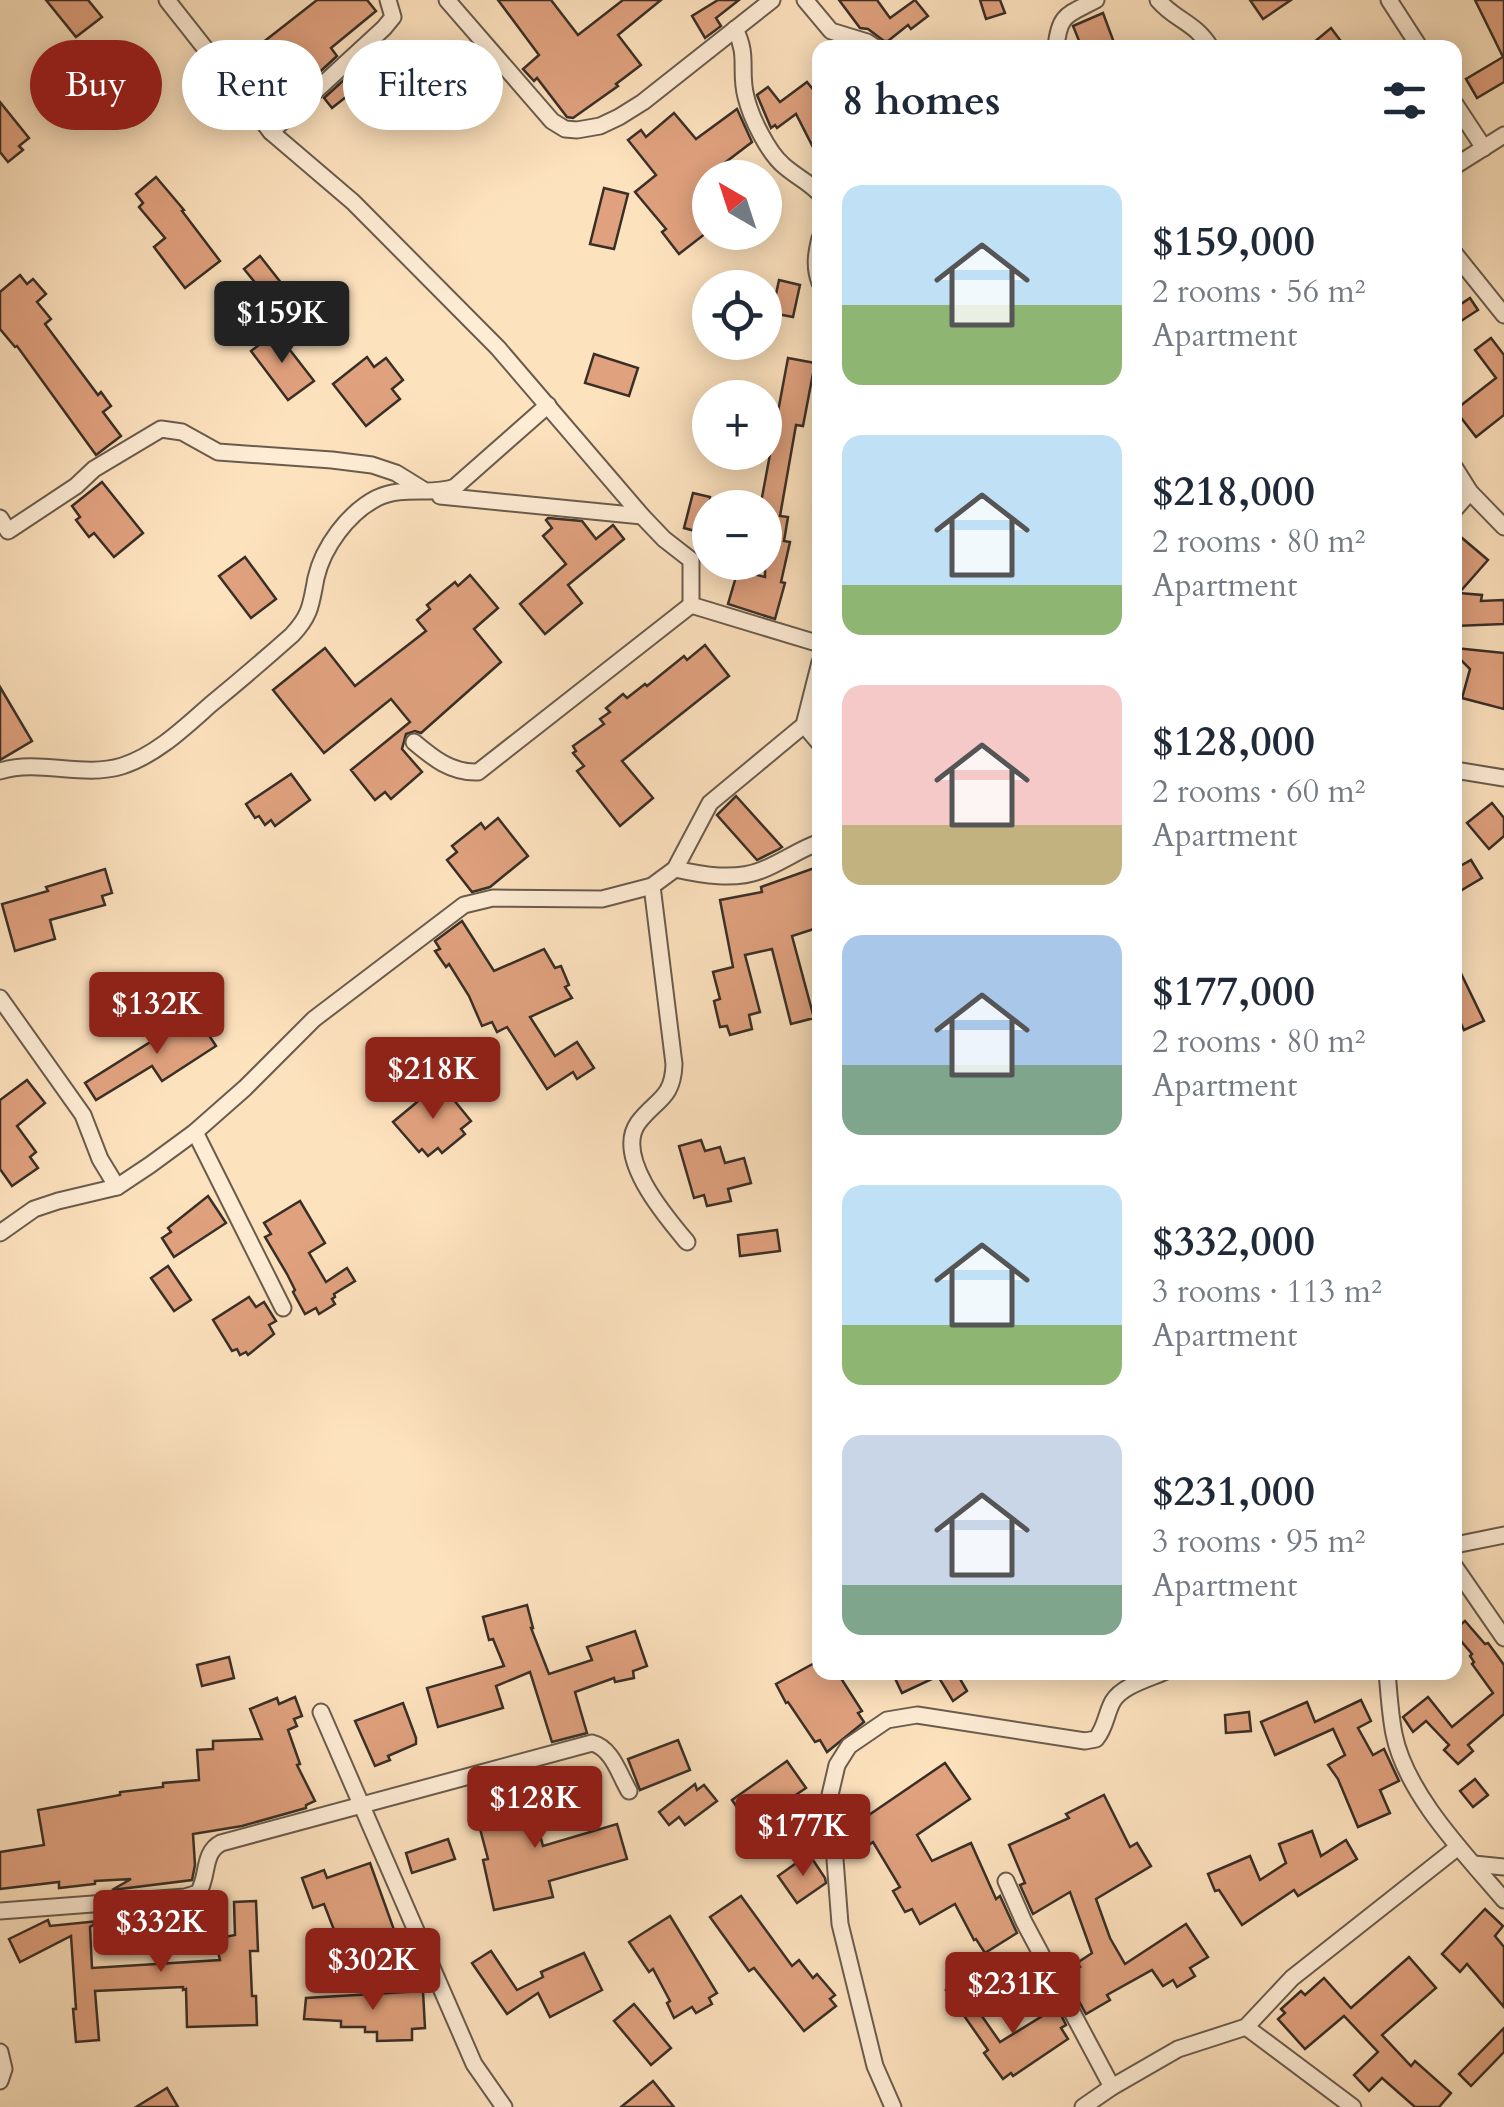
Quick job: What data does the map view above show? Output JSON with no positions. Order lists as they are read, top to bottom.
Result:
{
  "north": "top left",
  "page": {
    "chip": ["Buy", "Rent", "Filters"],
    "heading": "8 homes",
    "map_buttons": ["+", "−"],
    "list": [
      {
        "name": "$159,000",
        "note": "2 rooms · 56 m² · Apartment"
      },
      {
        "name": "$218,000",
        "note": "2 rooms · 80 m² · Apartment"
      },
      {
        "name": "$128,000",
        "note": "2 rooms · 60 m² · Apartment"
      },
      {
        "name": "$177,000",
        "note": "2 rooms · 80 m² · Apartment"
      },
      {
        "name": "$332,000",
        "note": "3 rooms · 113 m² · Apartment"
      },
      {
        "name": "$231,000",
        "note": "3 rooms · 95 m² · Apartment"
      }
    ],
    "price": [
      "$159K",
      "$132K",
      "$218K",
      "$128K",
      "$177K",
      "$332K",
      "$302K",
      "$231K"
    ]
  }
}
